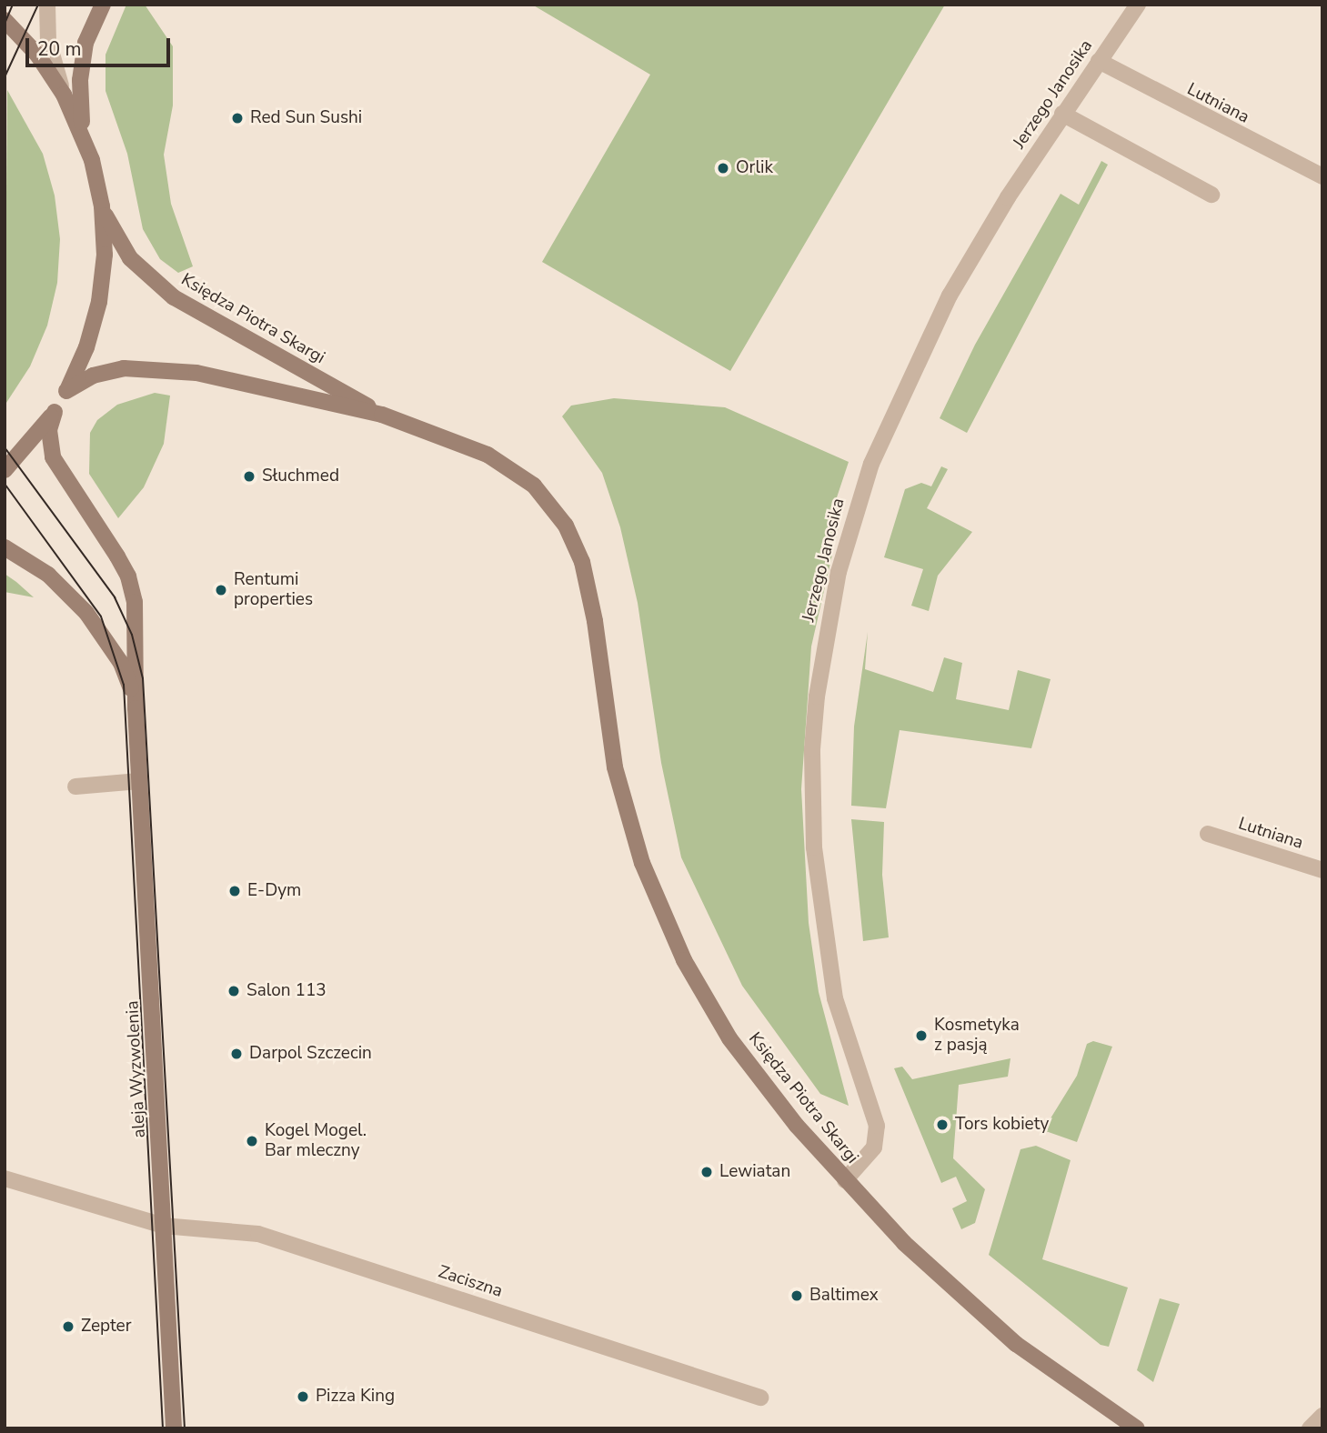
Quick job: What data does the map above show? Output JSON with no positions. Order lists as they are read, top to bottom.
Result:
{
  "streets": {
    "street": [
      "Jerzego Janosika",
      "Lutniana",
      "Księdza Piotra Skargi",
      "aleja Wyzwolenia",
      "Zaciszna"
    ]
  },
  "crossings": [
    ["Jerzego Janosika", "Lutniana"],
    ["Jerzego Janosika", "Księdza Piotra Skargi"],
    ["aleja Wyzwolenia", "Zaciszna"]
  ],
  "places": [
    "Red Sun Sushi",
    "Orlik",
    "Słuchmed",
    "Rentumi properties",
    "E-Dym",
    "Salon 113",
    "Kosmetyka z pasją",
    "Darpol Szczecin",
    "Tors kobiety",
    "Kogel Mogel. Bar mleczny",
    "Lewiatan",
    "Baltimex",
    "Zepter",
    "Pizza King"
  ],
  "scale_bar": "20 m"
}
